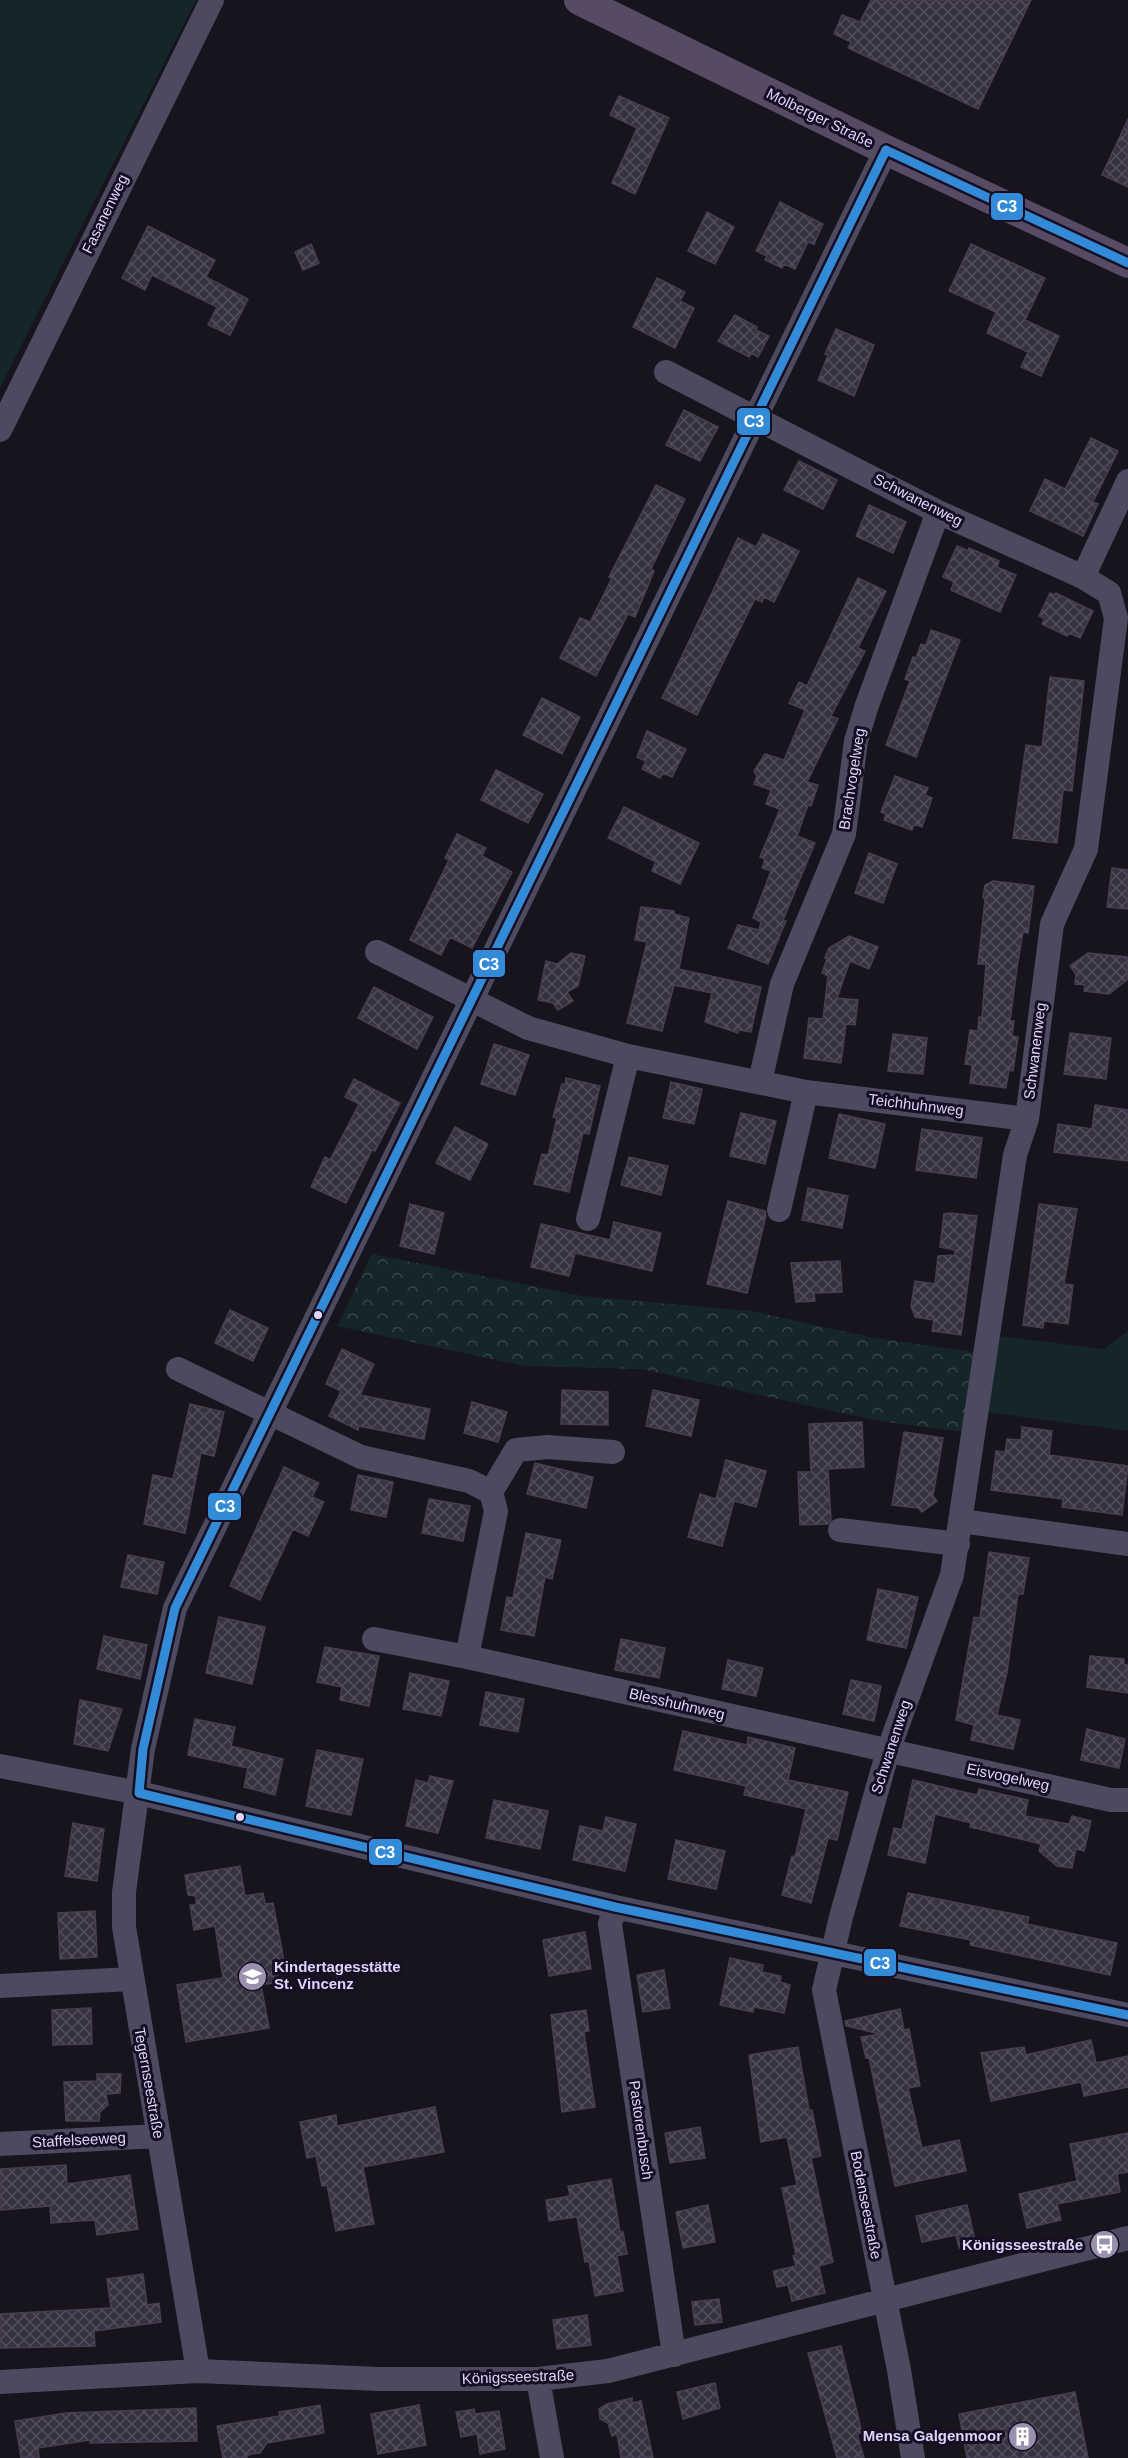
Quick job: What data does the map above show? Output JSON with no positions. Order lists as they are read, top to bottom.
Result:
{
  "streets": {
    "main road": ["Molberger Straße"],
    "street": [
      "Fasanenweg",
      "Schwanenweg",
      "Brachvogelweg",
      "Teichhuhnweg",
      "Blesshuhnweg",
      "Eisvogelweg",
      "Tegernseestraße",
      "Pastorenbusch",
      "Staffelseeweg",
      "Bodenseestraße",
      "Königsseestraße"
    ]
  },
  "crossings": [
    ["Molberger Straße", "Tegernseestraße"],
    ["Schwanenweg", "Brachvogelweg"],
    ["Schwanenweg", "Teichhuhnweg"],
    ["Schwanenweg", "Blesshuhnweg"],
    ["Schwanenweg", "Eisvogelweg"],
    ["Schwanenweg", "Tegernseestraße"],
    ["Schwanenweg", "Bodenseestraße"],
    ["Brachvogelweg", "Teichhuhnweg"],
    ["Teichhuhnweg", "Tegernseestraße"],
    ["Blesshuhnweg", "Eisvogelweg"],
    ["Tegernseestraße", "Staffelseeweg"],
    ["Tegernseestraße", "Königsseestraße"],
    ["Pastorenbusch", "Königsseestraße"],
    ["Bodenseestraße", "Königsseestraße"]
  ],
  "places": {
    "school or university": ["Kindertagesstätte St. Vincenz"],
    "bus stop": ["Königsseestraße"],
    "building": ["Mensa Galgenmoor"]
  },
  "lines": ["transit line C3"]
}
